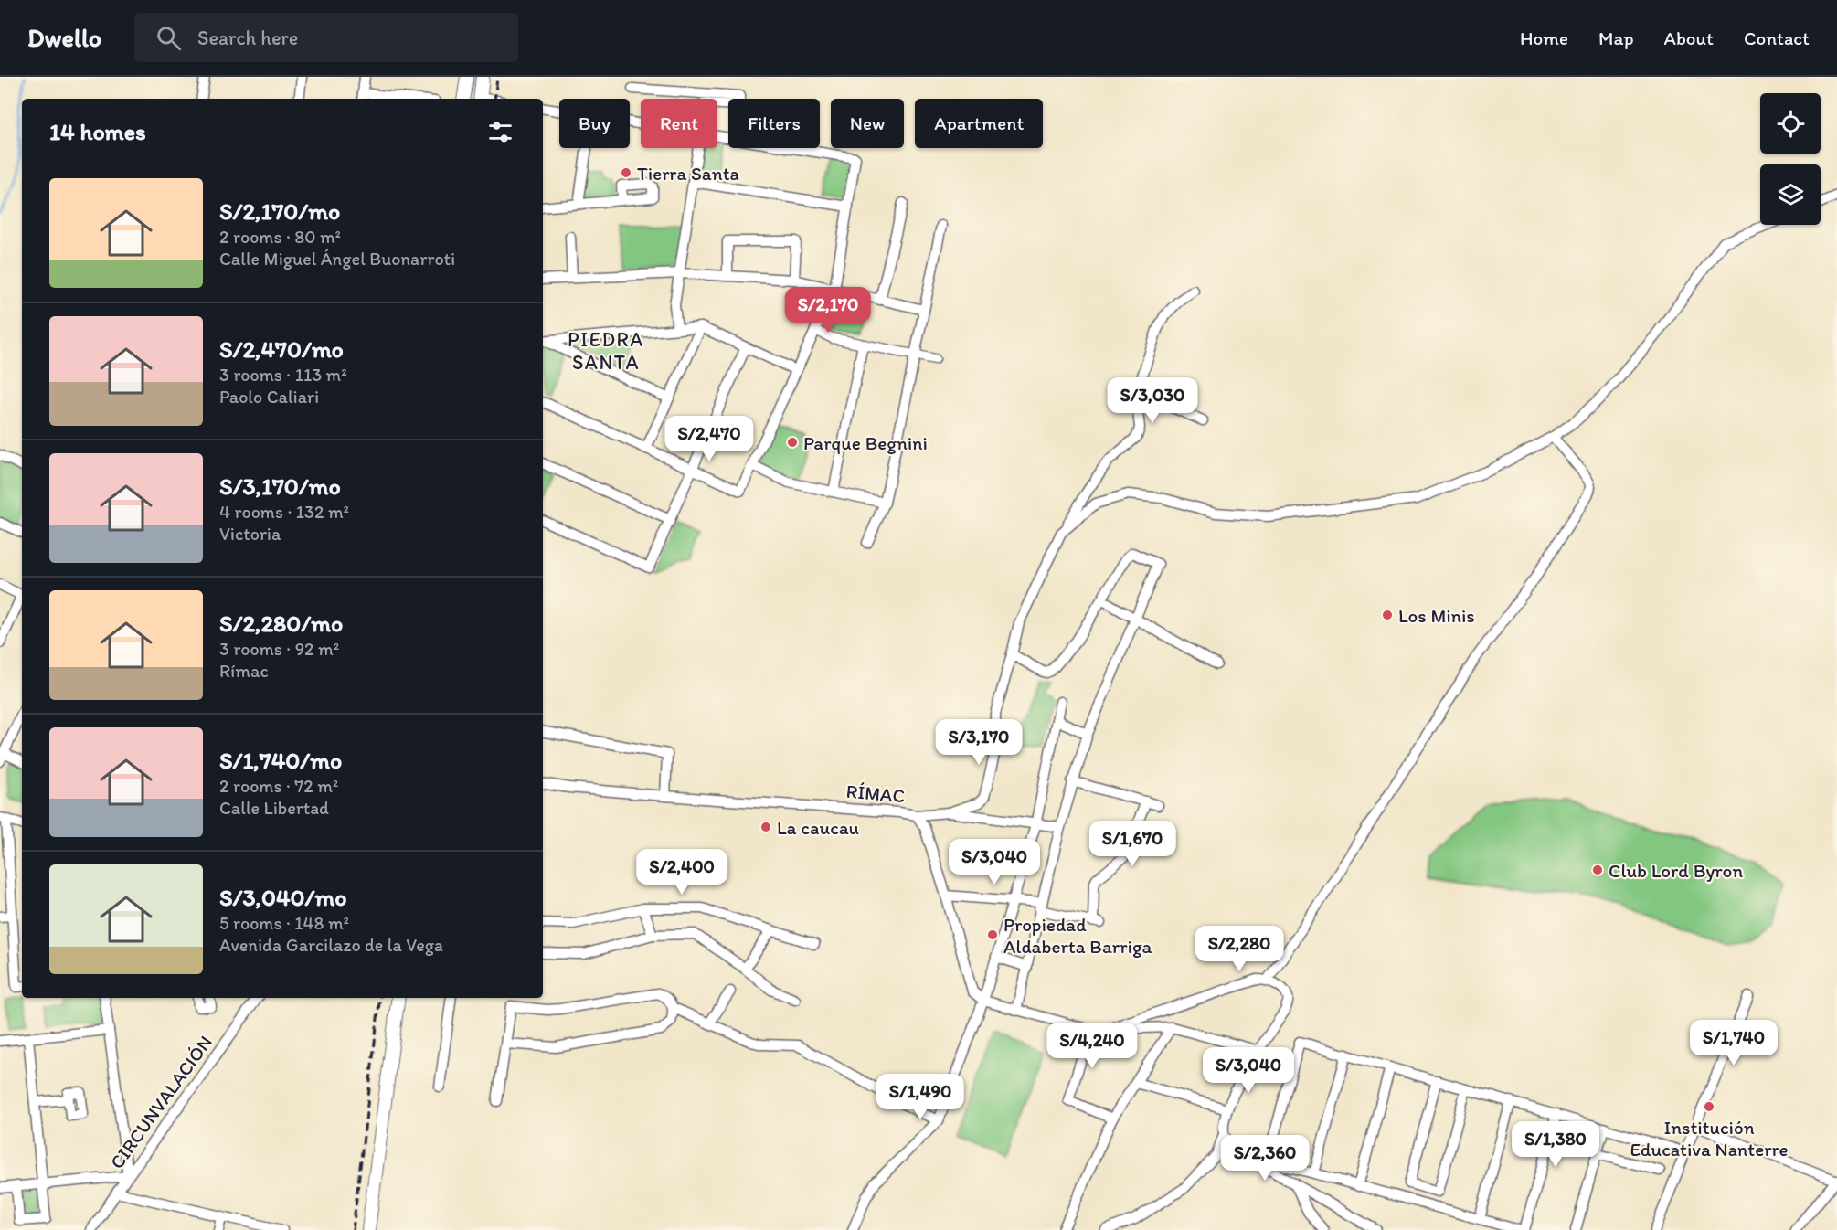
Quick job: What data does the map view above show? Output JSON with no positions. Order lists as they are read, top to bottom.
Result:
{
  "streets": {
    "street": ["RÍMAC", "CIRCUNVALACIÓN"]
  },
  "districts": ["PIEDRA SANTA"],
  "places": [
    "Tierra Santa",
    "Parque Begnini",
    "Los Minis",
    "La caucau",
    "Club Lord Byron",
    "Propiedad Aldaberta Barriga",
    "Institución Educativa Nanterre"
  ],
  "page": {
    "header": "Dwello",
    "search": "Search here",
    "nav": [
      "Home",
      "Map",
      "About",
      "Contact"
    ],
    "chip": [
      "Buy",
      "Rent",
      "Filters",
      "New",
      "Apartment"
    ],
    "heading": "14 homes",
    "list": [
      {
        "name": "S/2,170/mo",
        "note": "2 rooms · 80 m² · Calle Miguel Ángel Buonarroti"
      },
      {
        "name": "S/2,470/mo",
        "note": "3 rooms · 113 m² · Paolo Caliari"
      },
      {
        "name": "S/3,170/mo",
        "note": "4 rooms · 132 m² · Victoria"
      },
      {
        "name": "S/2,280/mo",
        "note": "3 rooms · 92 m² · Rímac"
      },
      {
        "name": "S/1,740/mo",
        "note": "2 rooms · 72 m² · Calle Libertad"
      },
      {
        "name": "S/3,040/mo",
        "note": "5 rooms · 148 m² · Avenida Garcilazo de la Vega"
      }
    ],
    "price": [
      "S/2,170",
      "S/3,030",
      "S/2,470",
      "S/3,170",
      "S/1,670",
      "S/3,040",
      "S/2,400",
      "S/2,280",
      "S/1,740",
      "S/4,240",
      "S/3,040",
      "S/1,490",
      "S/1,380",
      "S/2,360"
    ]
  }
}
